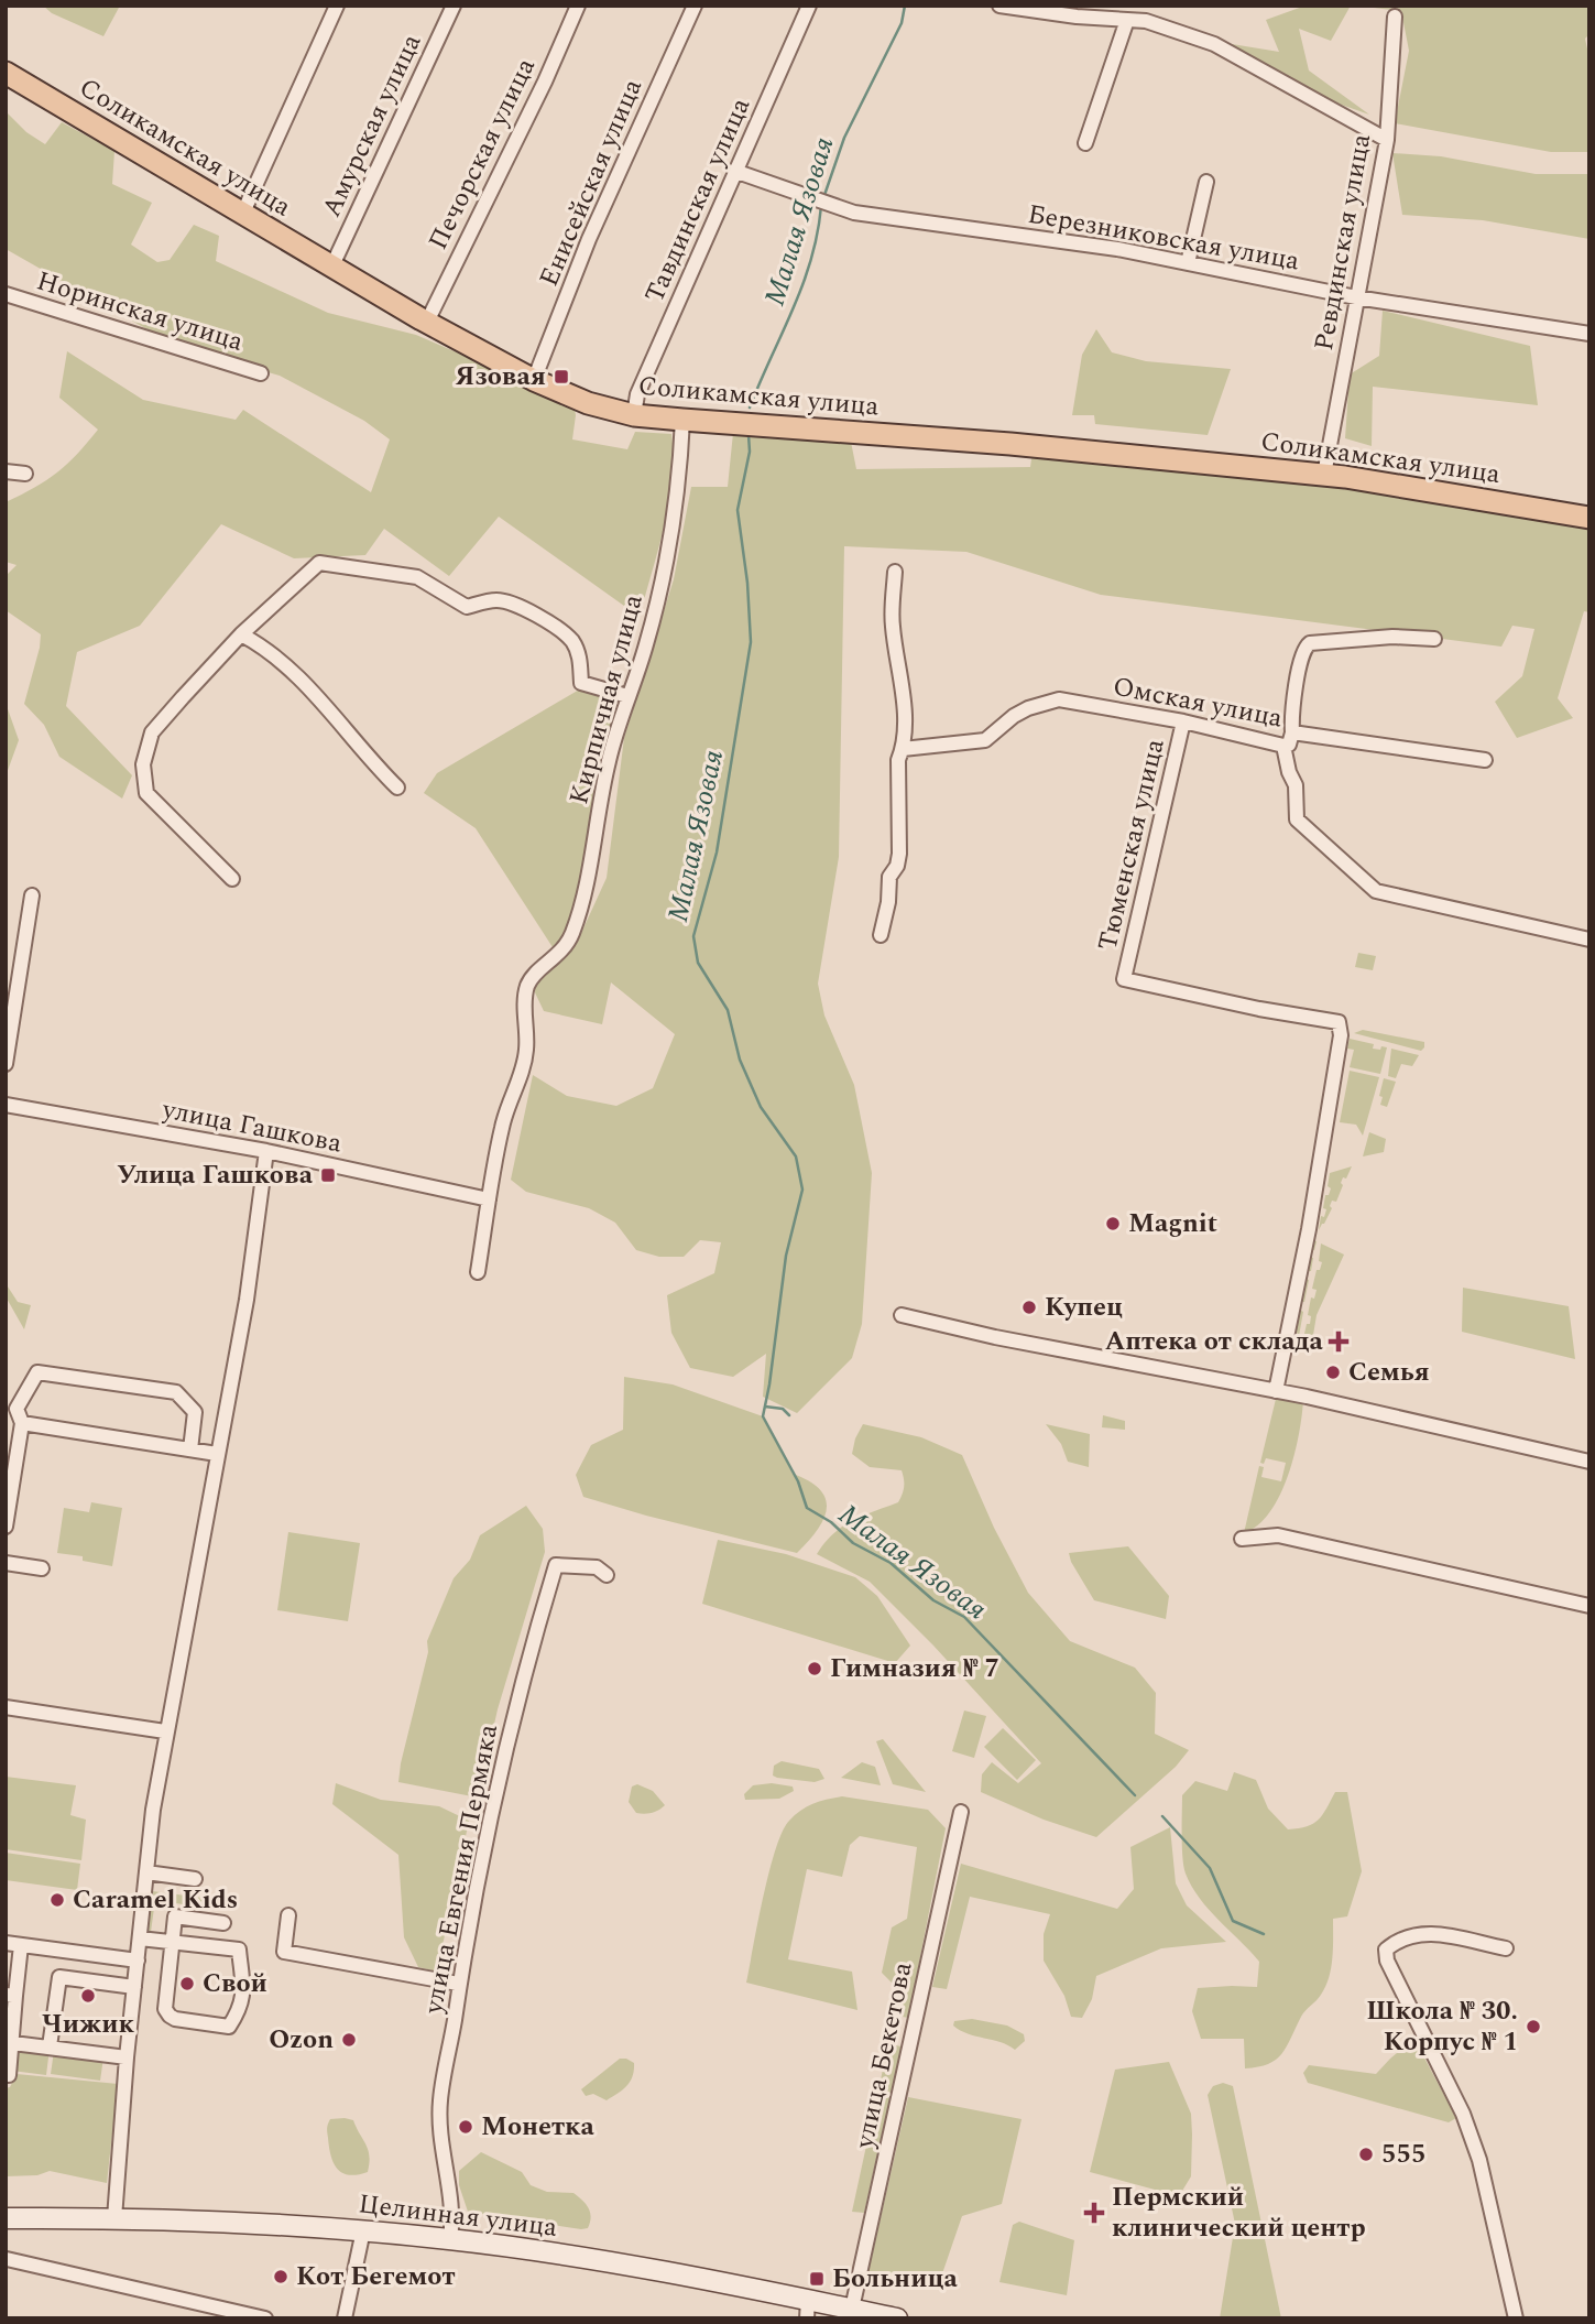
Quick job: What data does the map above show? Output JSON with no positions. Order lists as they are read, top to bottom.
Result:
{
  "streets": {
    "main road": ["Соликамская улица", "Целинная улица"],
    "street": [
      "Амурская улица",
      "Печорская улица",
      "Енисейская улица",
      "Тавдинская улица",
      "Березниковская улица",
      "Ревдинская улица",
      "Норинская улица",
      "Кирпичная улица",
      "Омская улица",
      "Тюменская улица",
      "улица Гашкова",
      "улица Евгения Пермяка",
      "улица Бекетова"
    ]
  },
  "crossings": [
    ["Амурская улица", "Соликамская улица"],
    ["Соликамская улица", "Печорская улица"],
    ["Соликамская улица", "Енисейская улица"],
    ["Соликамская улица", "Тавдинская улица"],
    ["Соликамская улица", "Ревдинская улица"],
    ["Соликамская улица", "Кирпичная улица"],
    ["Тавдинская улица", "Березниковская улица"],
    ["Березниковская улица", "Ревдинская улица"],
    ["Кирпичная улица", "улица Гашкова"],
    ["Омская улица", "Тюменская улица"],
    ["улица Евгения Пермяка", "Целинная улица"],
    ["улица Бекетова", "Целинная улица"]
  ],
  "water": ["Малая Язовая"],
  "places": {
    "transit": ["Язовая", "Улица Гашкова", "Больница"],
    "other": [
      "Magnit",
      "Купец",
      "Семья",
      "Гимназия № 7",
      "Caramel Kids",
      "Свой",
      "Чижик",
      "Школа № 30. Корпус № 1",
      "Ozon",
      "Монетка",
      "555",
      "Кот Бегемот"
    ],
    "health": ["Аптека от склада", "Пермский клинический центр"]
  }
}
